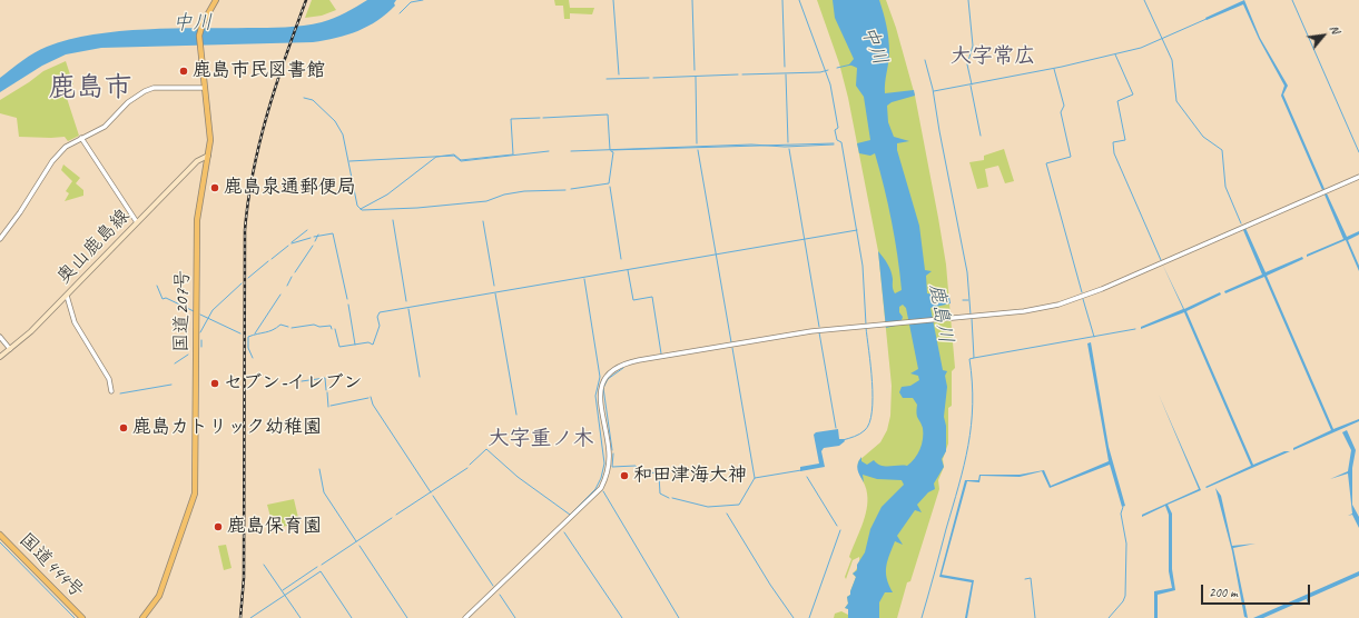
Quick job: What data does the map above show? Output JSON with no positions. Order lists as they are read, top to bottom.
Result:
{
  "streets": {
    "highway": ["国道207号", "国道444号"],
    "main road": ["奥山鹿島線"]
  },
  "crossings": [
    ["奥山鹿島線", "国道207号"]
  ],
  "districts": ["大字常広", "鹿島市", "大字重ノ木"],
  "water": ["中川", "鹿島川"],
  "places": [
    "鹿島市民図書館",
    "鹿島泉通郵便局",
    "セブン-イレブン",
    "鹿島カトリック幼稚園",
    "和田津海大神",
    "鹿島保育園"
  ],
  "scale_bar": "200 m",
  "north": "top right"
}
